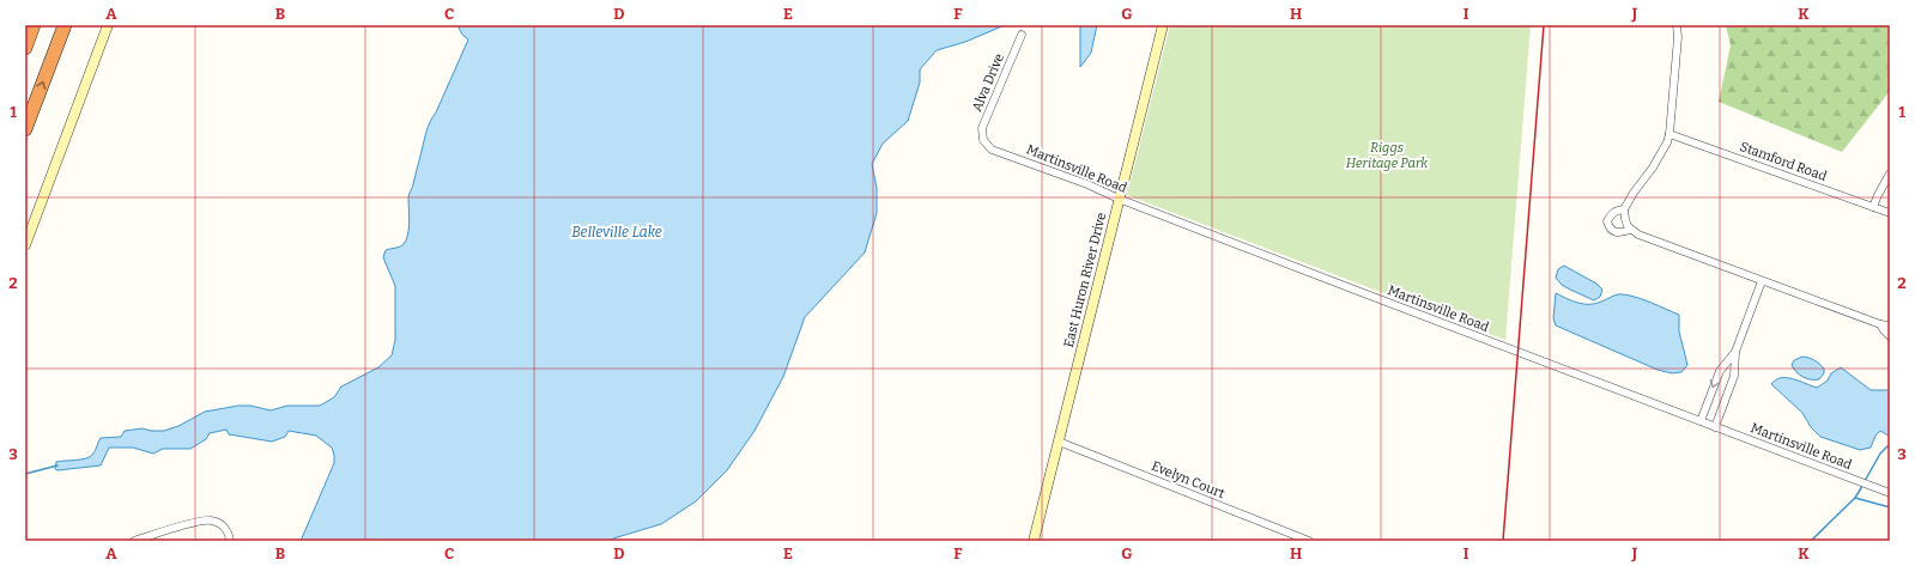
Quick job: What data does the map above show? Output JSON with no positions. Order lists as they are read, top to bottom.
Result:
{
  "streets": {
    "main road": ["East Huron River Drive"],
    "street": [
      "Alva Drive",
      "Stamford Road",
      "Martinsville Road",
      "Evelyn Court"
    ]
  },
  "crossings": [
    ["Alva Drive", "Martinsville Road"],
    ["Martinsville Road", "East Huron River Drive"],
    ["East Huron River Drive", "Evelyn Court"]
  ],
  "water": ["Belleville Lake"],
  "parks": ["Riggs Heritage Park"],
  "grid": {
    "columns": [
      "A",
      "B",
      "C",
      "D",
      "E",
      "F",
      "G",
      "H",
      "I",
      "J",
      "K"
    ],
    "rows": ["1", "2", "3"]
  }
}
